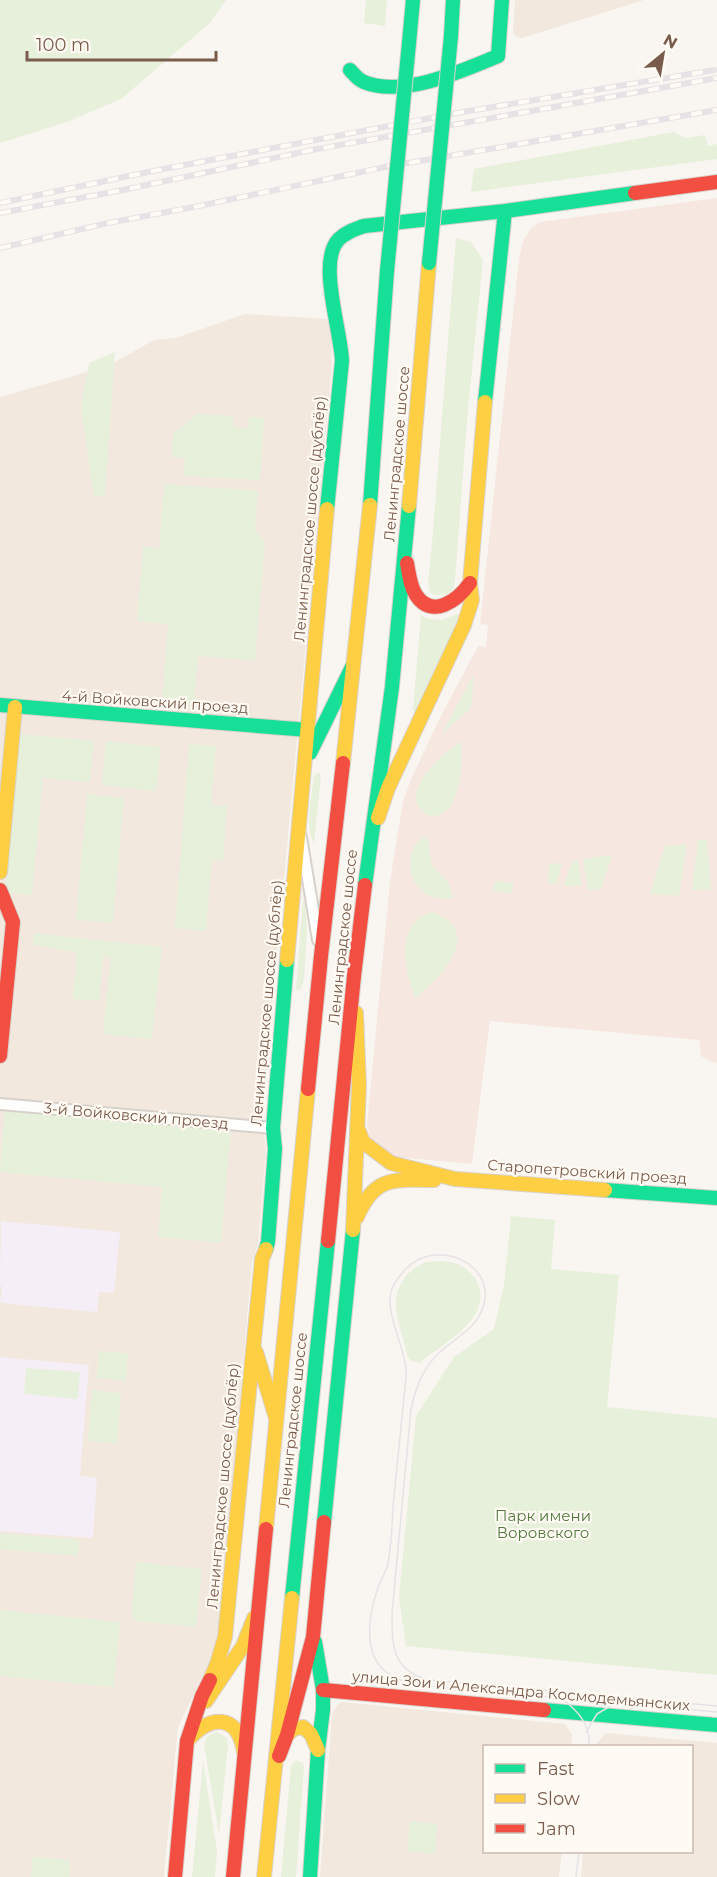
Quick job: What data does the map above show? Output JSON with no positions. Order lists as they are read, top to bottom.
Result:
{
  "streets": {
    "main road": [
      "Ленинградское шоссе",
      "Ленинградское шоссе (дублёр)",
      "4-й Войковский проезд",
      "Старопетровский проезд",
      "улица Зои и Александра Космодемьянских"
    ],
    "street": ["3-й Войковский проезд"]
  },
  "crossings": [
    ["Ленинградское шоссе (дублёр)", "4-й Войковский проезд"],
    ["Ленинградское шоссе (дублёр)", "3-й Войковский проезд"]
  ],
  "parks": ["Парк имени Воровского"],
  "legend": ["Fast", "Slow", "Jam"],
  "scale_bar": "100 m",
  "north": "top right"
}
